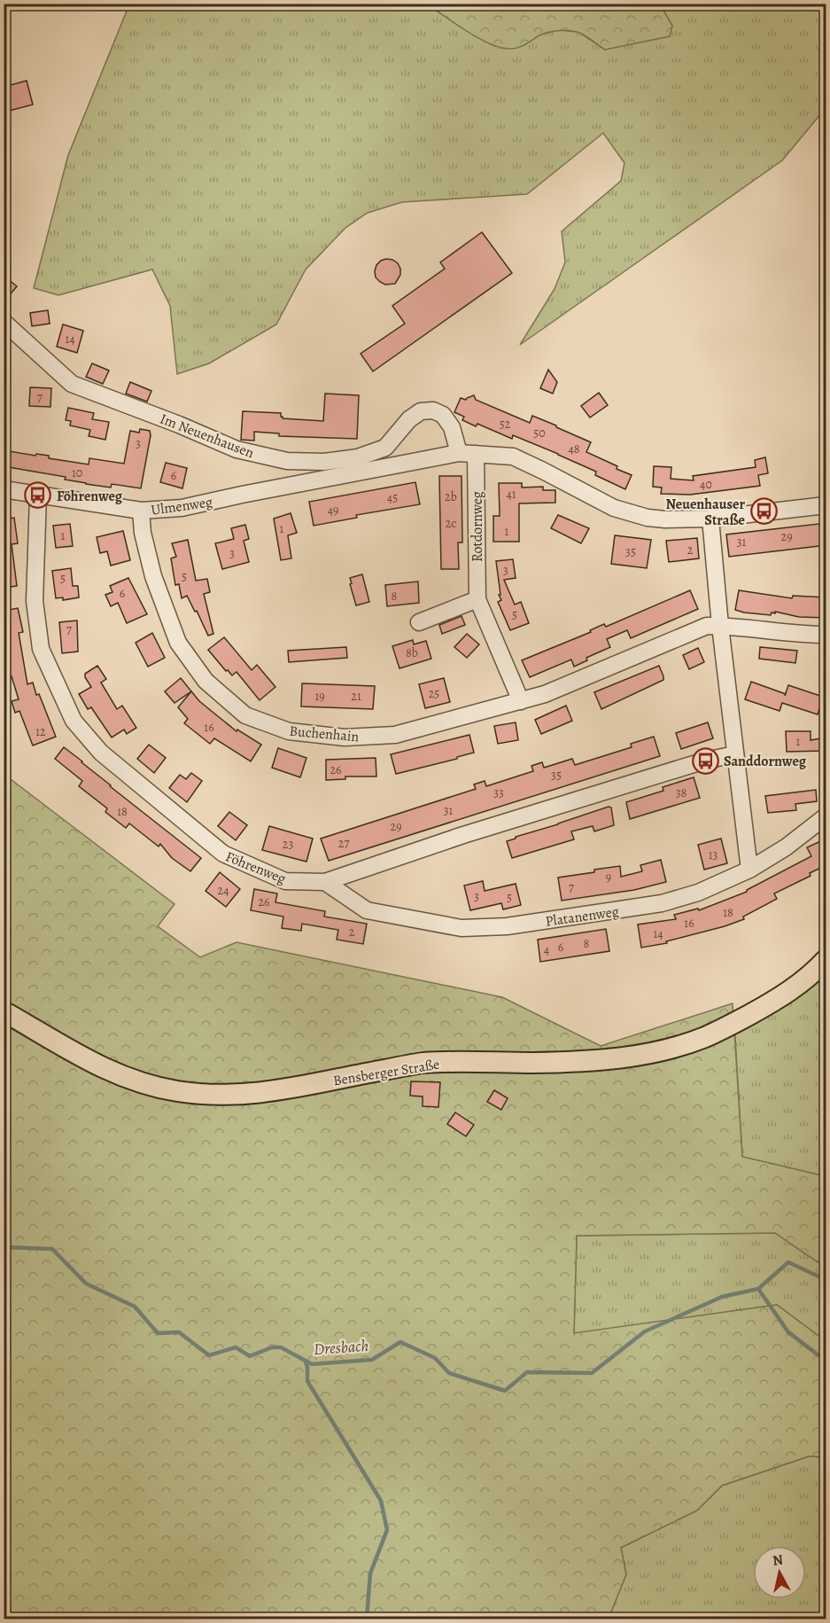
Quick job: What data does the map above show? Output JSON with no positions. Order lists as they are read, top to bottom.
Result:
{
  "streets": {
    "main road": ["Bensberger Straße"],
    "street": [
      "Im Neuenhausen",
      "Ulmenweg",
      "Rotdornweg",
      "Buchenhain",
      "Föhrenweg",
      "Platanenweg"
    ]
  },
  "crossings": [
    ["Im Neuenhausen", "Ulmenweg"],
    ["Ulmenweg", "Buchenhain"],
    ["Ulmenweg", "Föhrenweg"],
    ["Rotdornweg", "Buchenhain"],
    ["Föhrenweg", "Platanenweg"]
  ],
  "water": ["Dresbach"],
  "places": {
    "bus stop": ["Föhrenweg", "Neuenhauser Straße", "Sanddornweg"]
  },
  "house_numbers": [
    "14",
    "7",
    "52",
    "50",
    "3",
    "48",
    "10",
    "6",
    "40",
    "41",
    "2b",
    "45",
    "49",
    "2c",
    "1",
    "1",
    "1",
    "29",
    "31",
    "2",
    "35",
    "3",
    "3",
    "5",
    "5",
    "6",
    "8",
    "5",
    "7",
    "8b",
    "25",
    "19",
    "21",
    "16",
    "12",
    "1",
    "26",
    "35",
    "33",
    "38",
    "31",
    "18",
    "29",
    "27",
    "23",
    "13",
    "9",
    "7",
    "24",
    "3",
    "5",
    "26",
    "18",
    "16",
    "2",
    "14",
    "8",
    "6",
    "4"
  ],
  "north": "top"
}
